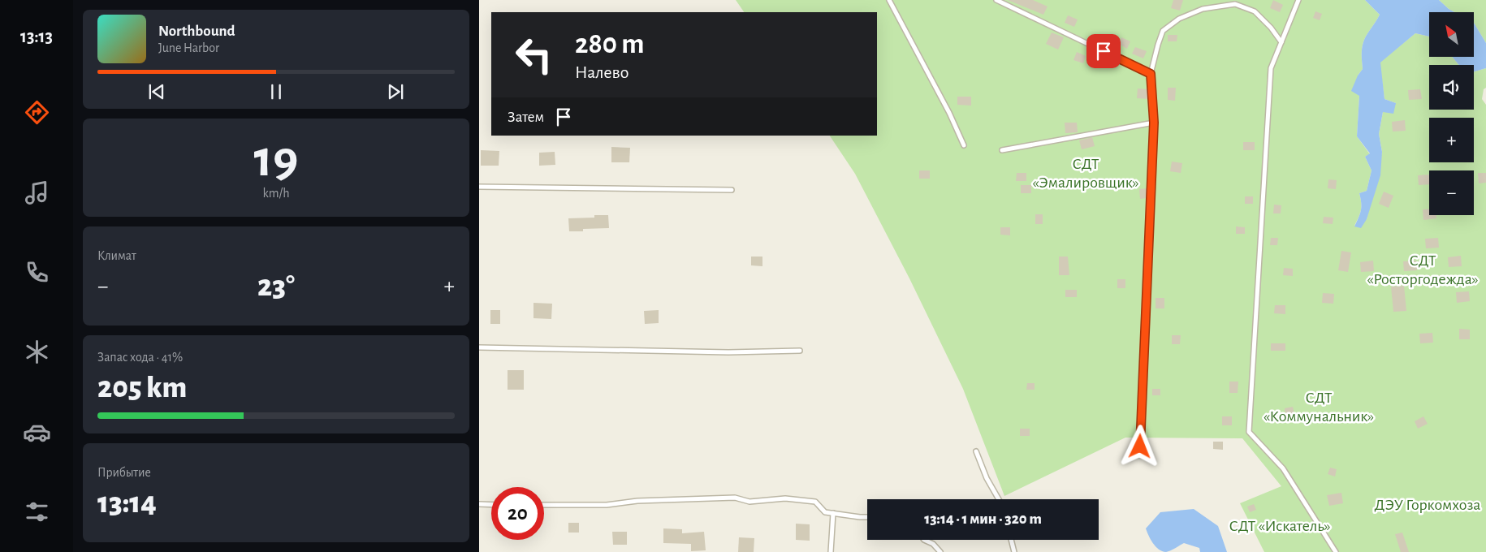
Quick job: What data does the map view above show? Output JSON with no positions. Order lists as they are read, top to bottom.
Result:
{
  "parks": [
    "СДТ «Эмалировщик»",
    "СДТ «Росторгодежда»",
    "СДТ «Коммунальник»",
    "ДЭУ Горкомхоза",
    "СДТ «Искатель»"
  ],
  "north": "top left",
  "page": {
    "tabs": "13:13",
    "map_buttons": ["+", "−"],
    "turn": ["280 m", "Налево"],
    "song": ["Northbound", "June Harbor"],
    "then": "Затем",
    "tile": [
      ["19", "km/h"],
      "Климат",
      ["Запас хода · 41%", "205 km"],
      ["Прибытие", "13:14"]
    ],
    "heat": ["−", "23°", "+"],
    "limit": "20",
    "trip": "13:14 · 1 мин · 320 m"
  }
}
